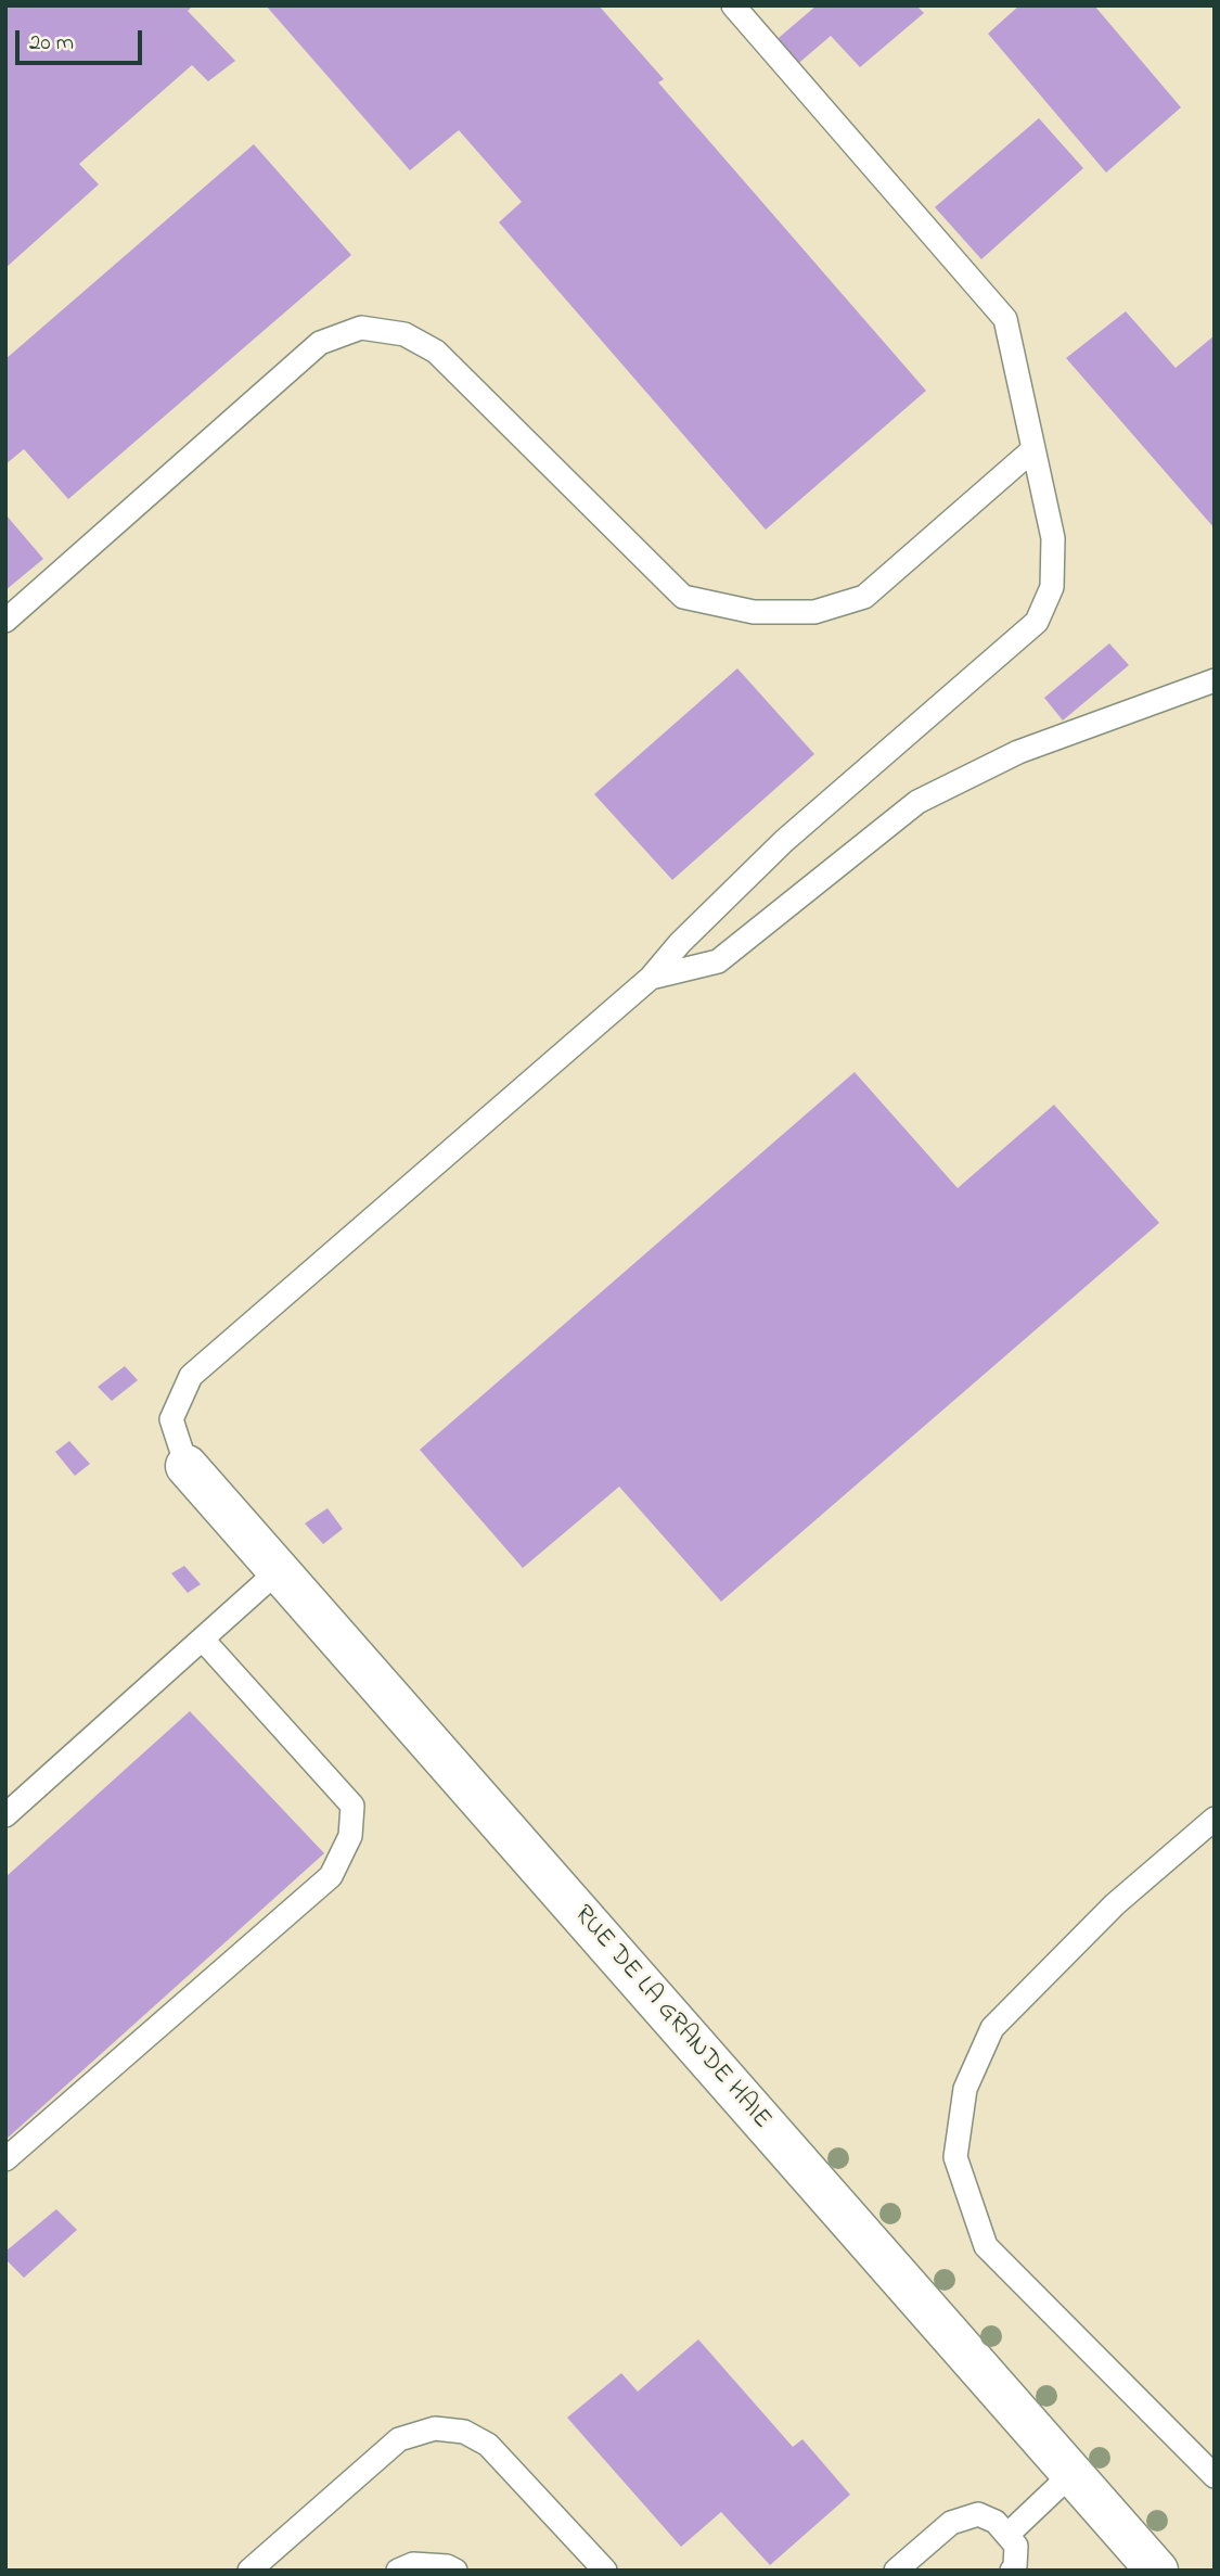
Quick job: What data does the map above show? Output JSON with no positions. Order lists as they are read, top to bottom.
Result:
{
  "streets": {
    "street": ["RUE DE LA GRANDE HAIE"]
  },
  "scale_bar": "20 m"
}
